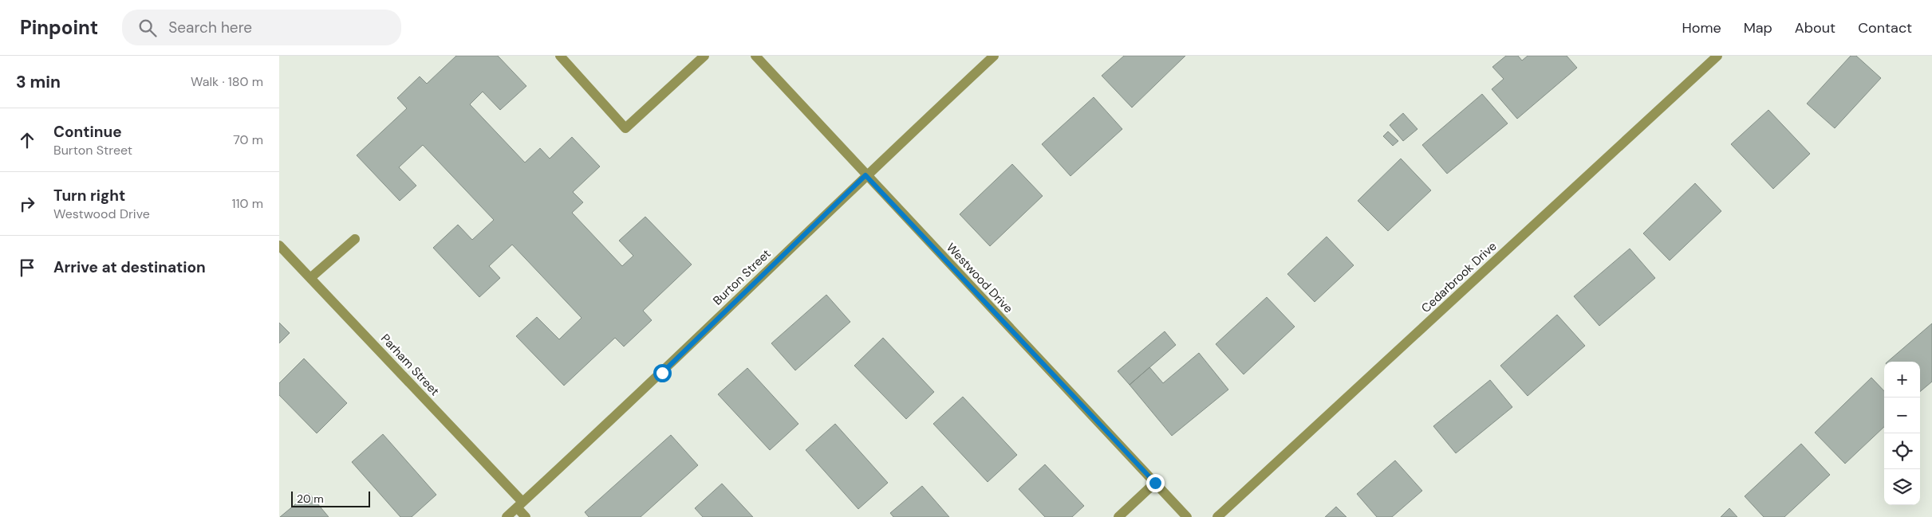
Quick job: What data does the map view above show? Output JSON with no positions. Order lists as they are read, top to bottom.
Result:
{
  "streets": {
    "street": [
      "Burton Street",
      "Cedarbrook Drive",
      "Westwood Drive",
      "Parham Street"
    ]
  },
  "crossings": [
    ["Burton Street", "Westwood Drive"],
    ["Burton Street", "Parham Street"]
  ],
  "scale_bar": "20 m",
  "page": {
    "header": "Pinpoint",
    "search": "Search here",
    "nav": [
      "Home",
      "Map",
      "About",
      "Contact"
    ],
    "heading": ["3 min", "Walk · 180 m"],
    "list": [
      ["Continue", "Burton Street", "70 m"],
      ["Turn right", "Westwood Drive", "110 m"],
      "Arrive at destination"
    ],
    "map_buttons": ["+", "−"],
    "scale": "20 m"
  }
}
